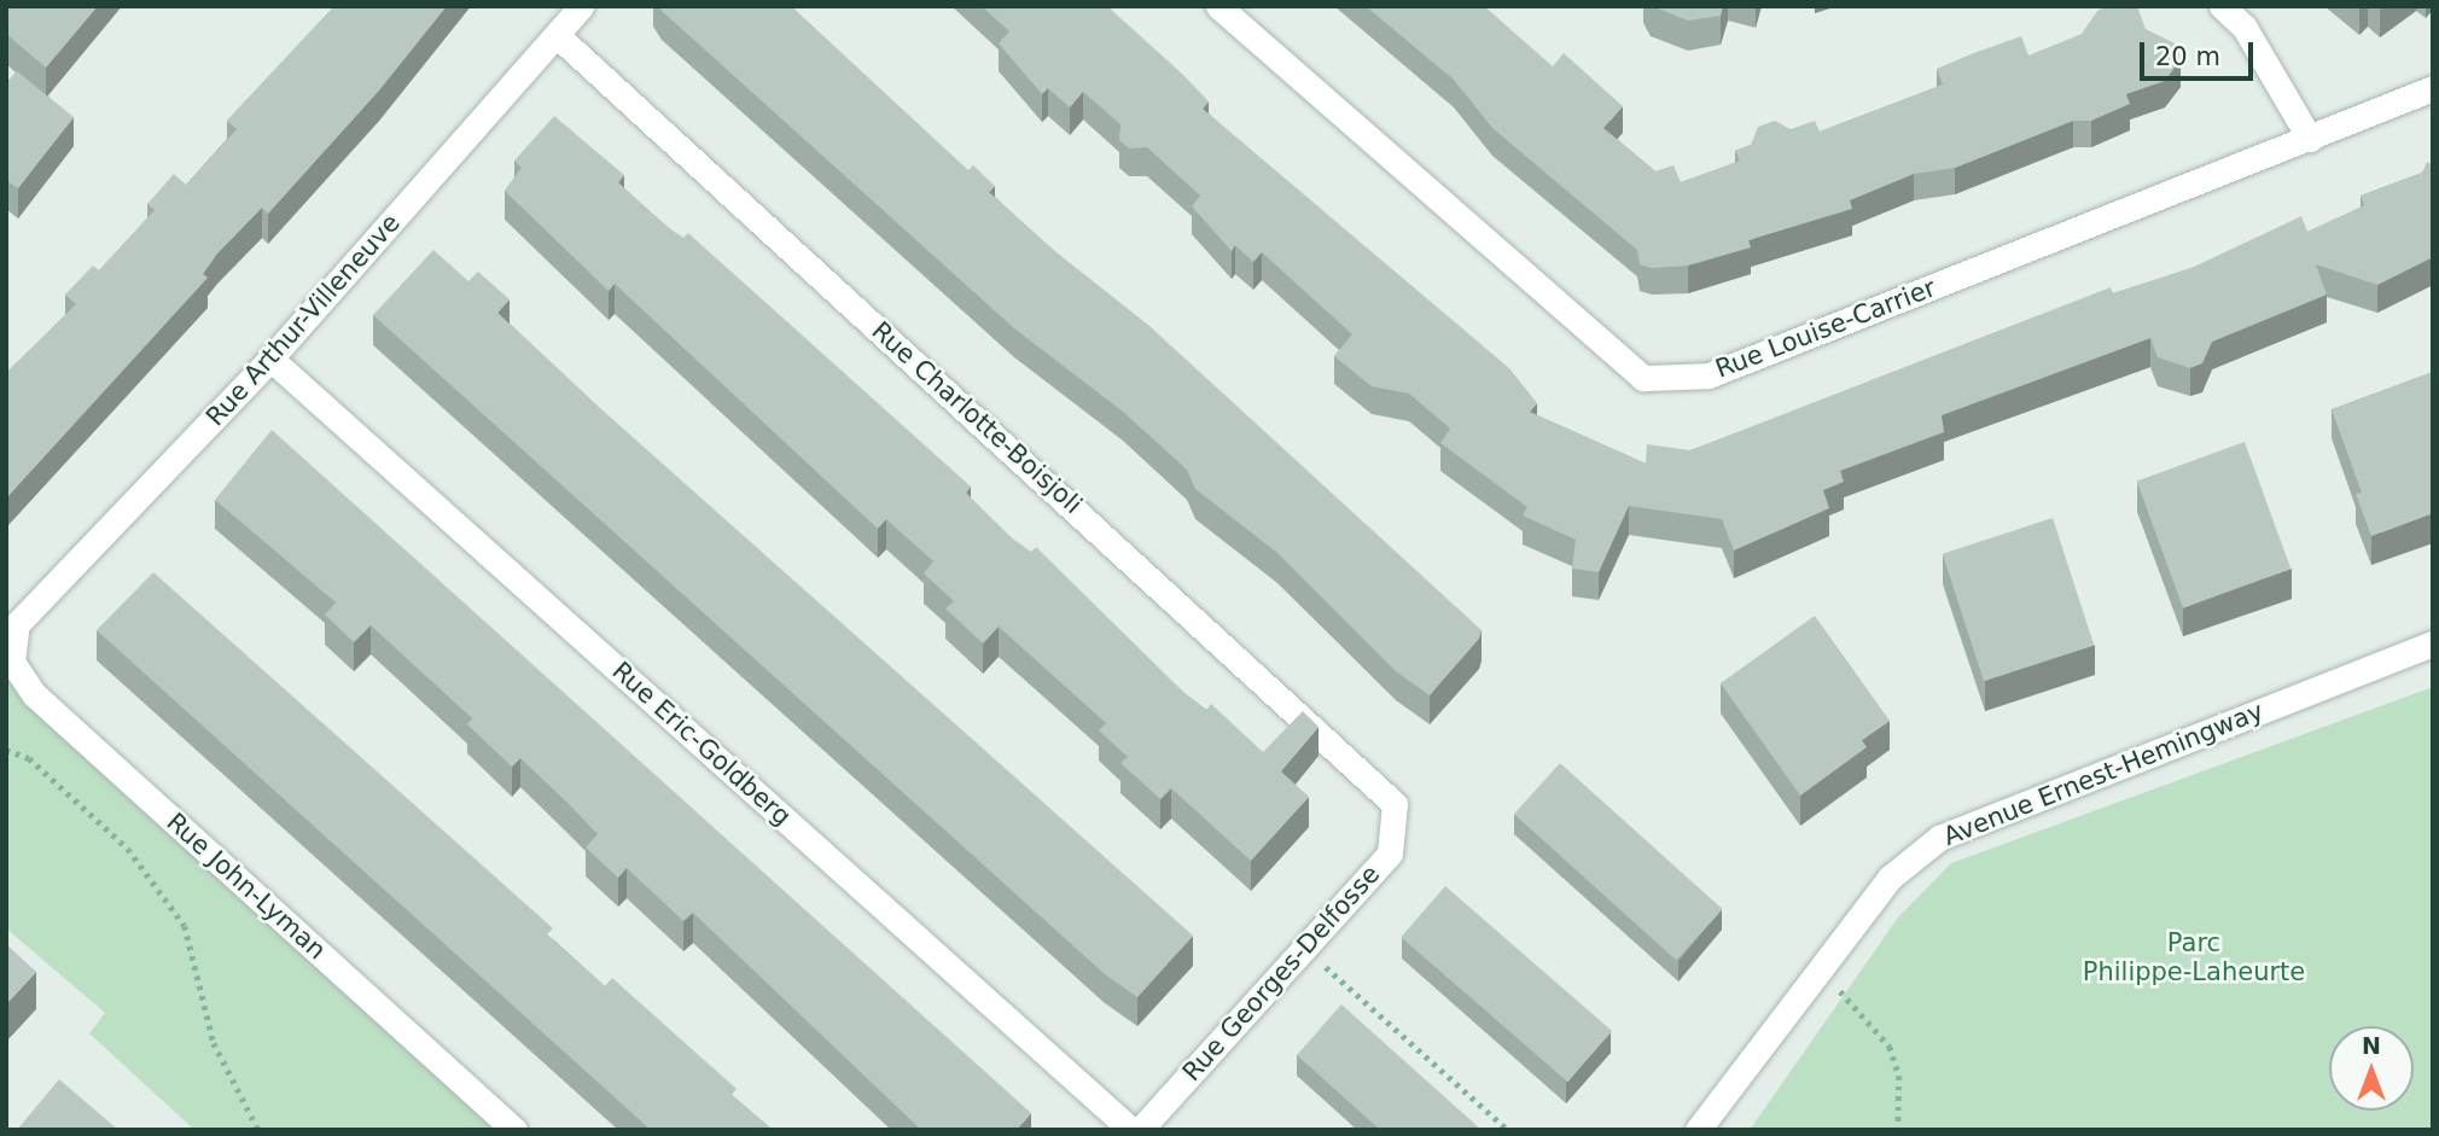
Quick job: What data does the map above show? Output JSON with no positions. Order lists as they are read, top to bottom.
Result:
{
  "streets": {
    "street": [
      "Rue Arthur-Villeneuve",
      "Rue Louise-Carrier",
      "Rue Charlotte-Boisjoli",
      "Rue Eric-Goldberg",
      "Avenue Ernest-Hemingway",
      "Rue John-Lyman",
      "Rue Georges-Delfosse"
    ]
  },
  "crossings": [
    ["Rue Arthur-Villeneuve", "Rue Charlotte-Boisjoli"],
    ["Rue Arthur-Villeneuve", "Rue Eric-Goldberg"],
    ["Rue Arthur-Villeneuve", "Rue John-Lyman"],
    ["Rue Charlotte-Boisjoli", "Rue Georges-Delfosse"]
  ],
  "parks": ["Parc Philippe-Laheurte"],
  "scale_bar": "20 m",
  "north": "top"
}
